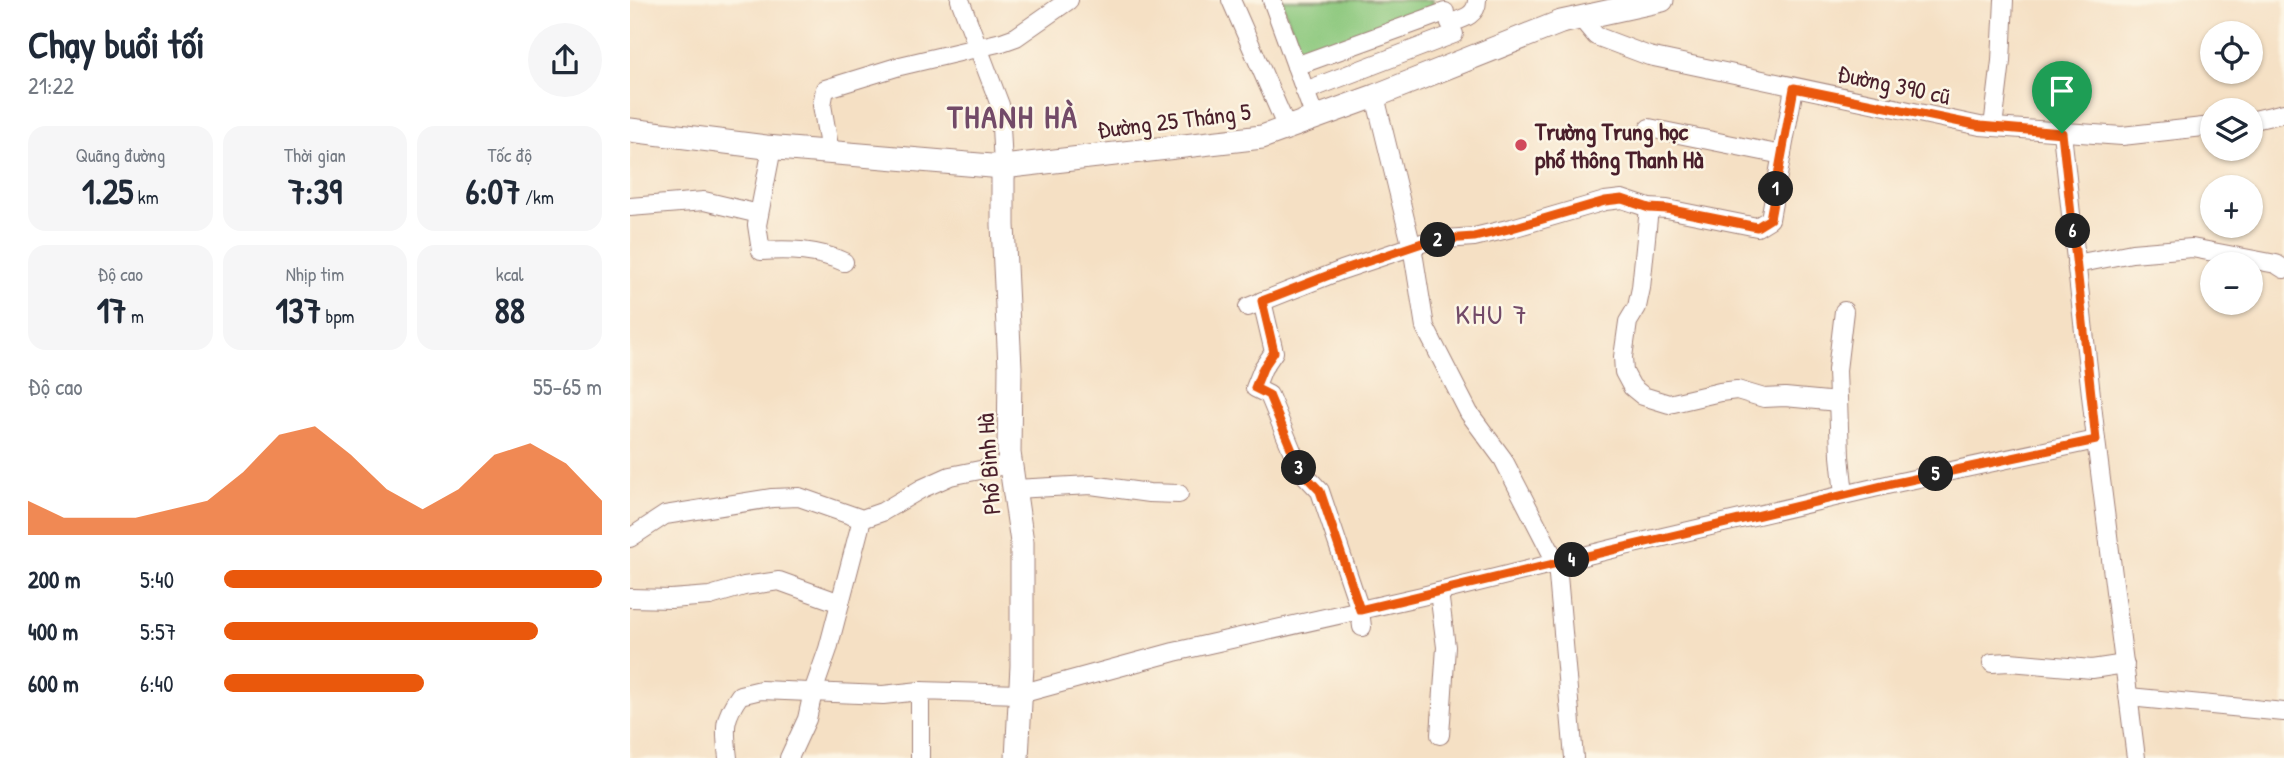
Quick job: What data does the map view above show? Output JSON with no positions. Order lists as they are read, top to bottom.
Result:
{
  "streets": {
    "main road": ["Đường 25 Tháng 5", "Phố Bình Hà"],
    "street": ["Đường 390 cũ"]
  },
  "crossings": [
    ["Đường 390 cũ", "Đường 25 Tháng 5"],
    ["Đường 25 Tháng 5", "Phố Bình Hà"]
  ],
  "districts": ["THANH HÀ", "KHU 7"],
  "places": ["Trường Trung học phổ thông Thanh Hà"],
  "page": {
    "heading": ["Chạy buổi tối", "21:22"],
    "map_buttons": ["+", "−"],
    "stats": [
      ["Quãng đường", "1.25 km"],
      ["Thời gian", "7:39"],
      ["Tốc độ", "6:07 /km"],
      ["Độ cao", "17 m"],
      ["Nhịp tim", "137 bpm"],
      ["kcal", "88"]
    ],
    "pins": [
      "1",
      "6",
      "2",
      "3",
      "5",
      "4"
    ],
    "chart": ["Độ cao", "55–65 m"],
    "list": [
      {
        "name": "200 m",
        "note": "5:40"
      },
      {
        "name": "400 m",
        "note": "5:57"
      },
      {
        "name": "600 m",
        "note": "6:40"
      }
    ]
  }
}
